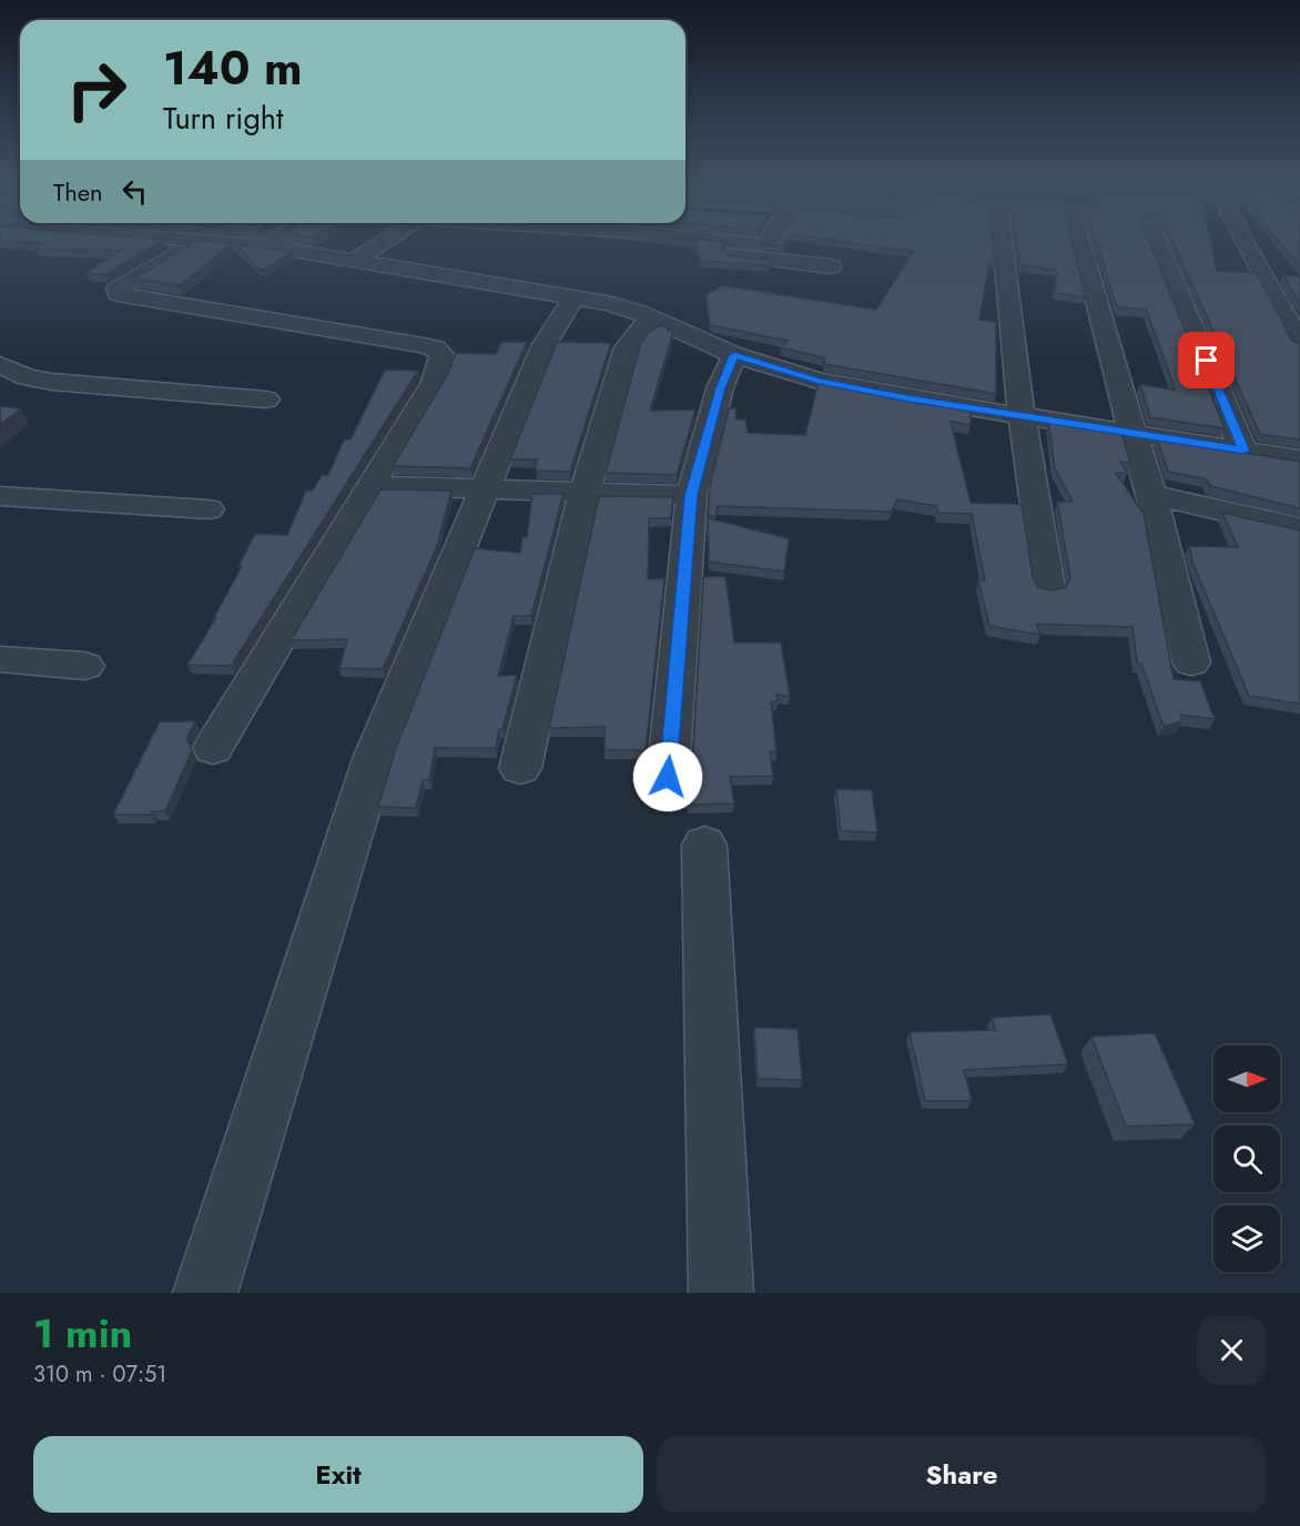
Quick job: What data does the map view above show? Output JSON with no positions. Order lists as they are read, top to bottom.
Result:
{
  "north": "right",
  "page": {
    "turn": ["140 m", "Turn right"],
    "then": "Then",
    "heading": ["1 min", "310 m · 07:51"],
    "buttons": ["Exit", "Share"]
  }
}
